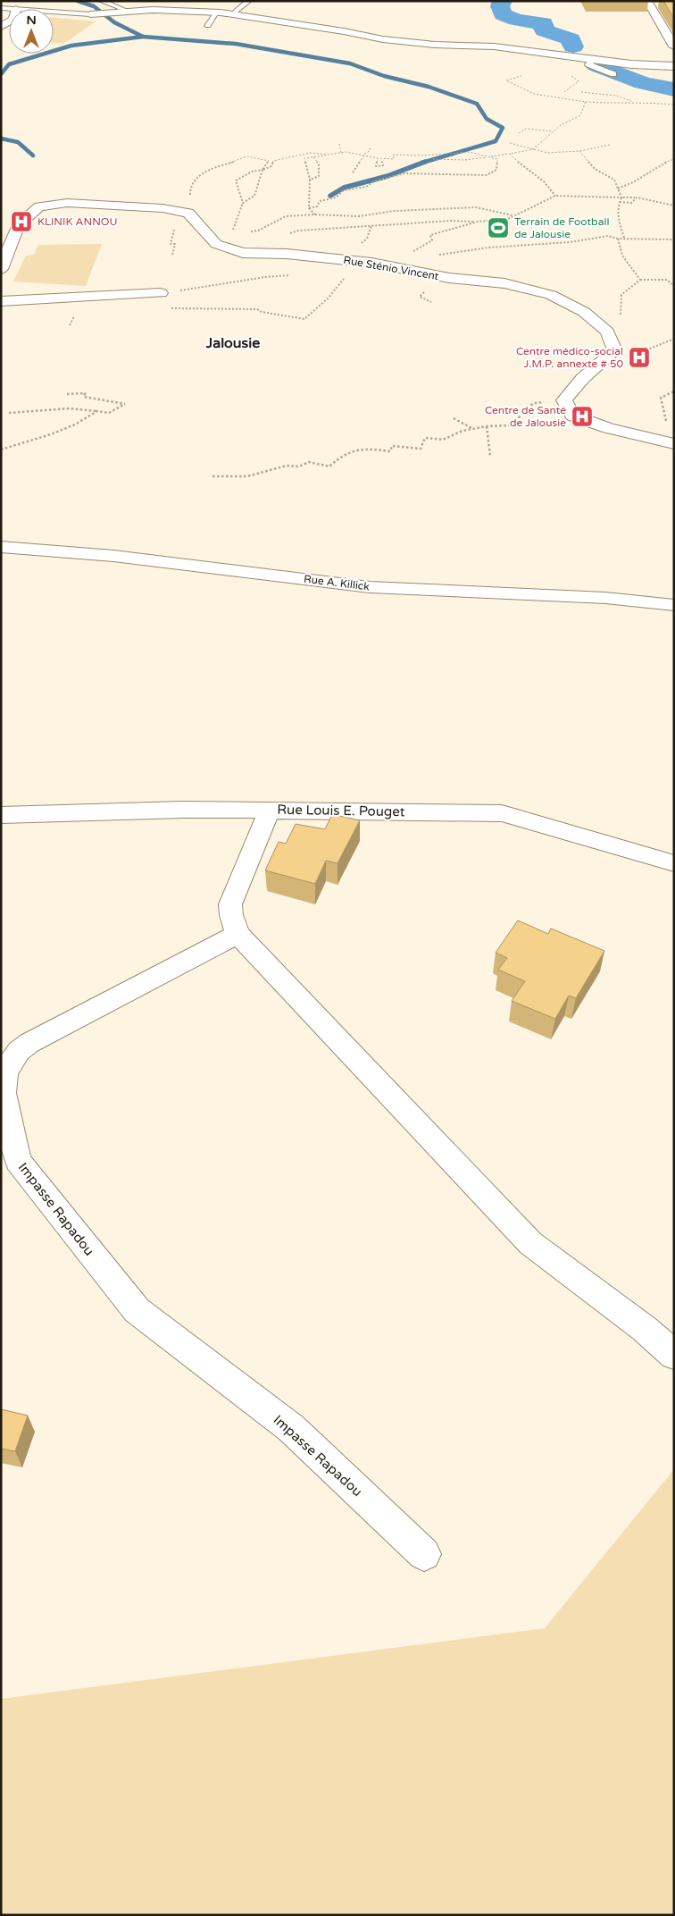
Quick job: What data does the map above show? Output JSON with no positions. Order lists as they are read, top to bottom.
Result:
{
  "streets": {
    "street": [
      "Rue Sténio Vincent",
      "Rue A. Killick",
      "Rue Louis E. Pouget",
      "Impasse Rapadou"
    ]
  },
  "districts": ["Jalousie"],
  "places": {
    "hospital": ["KLINIK ANNOU", "Centre médico-social J.M.P. annexte # 50", "Centre de Santé de Jalousie"],
    "sports": ["Terrain de Football de Jalousie"]
  },
  "north": "top"
}
